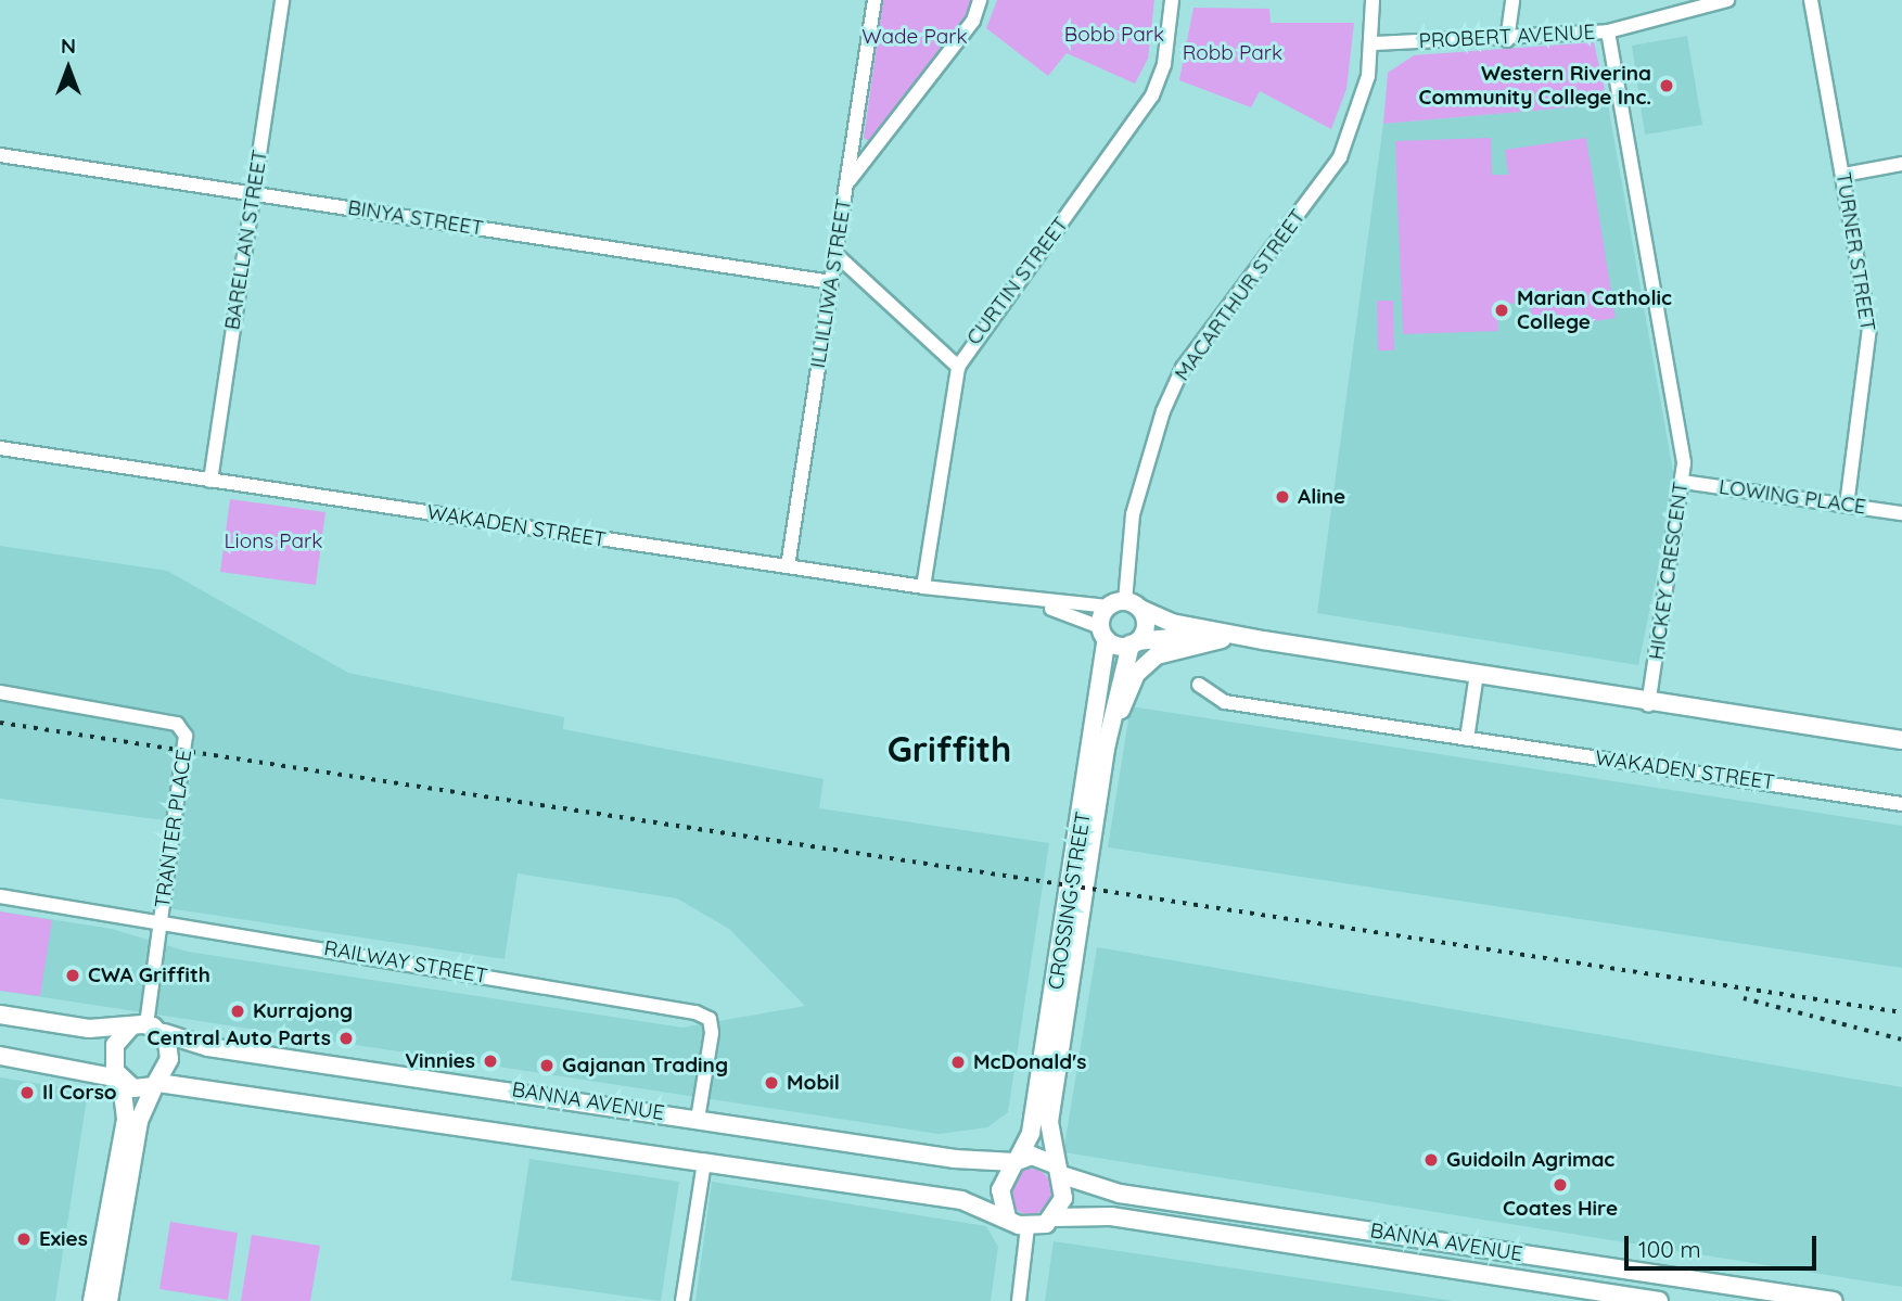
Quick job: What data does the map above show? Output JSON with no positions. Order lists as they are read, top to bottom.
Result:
{
  "streets": {
    "main road": ["WAKADEN STREET", "CROSSING STREET", "BANNA AVENUE"],
    "street": [
      "PROBERT AVENUE",
      "BINYA STREET",
      "BARELLAN STREET",
      "TURNER STREET",
      "CURTIN STREET",
      "ILLILLIWA STREET",
      "MACARTHUR STREET",
      "LOWING PLACE",
      "HICKEY CRESCENT",
      "TRANTER PLACE",
      "RAILWAY STREET"
    ]
  },
  "crossings": [
    ["PROBERT AVENUE", "MACARTHUR STREET"],
    ["PROBERT AVENUE", "HICKEY CRESCENT"],
    ["BINYA STREET", "BARELLAN STREET"],
    ["BINYA STREET", "ILLILLIWA STREET"],
    ["BARELLAN STREET", "WAKADEN STREET"],
    ["TURNER STREET", "LOWING PLACE"],
    ["CURTIN STREET", "WAKADEN STREET"],
    ["ILLILLIWA STREET", "WAKADEN STREET"],
    ["MACARTHUR STREET", "WAKADEN STREET"],
    ["MACARTHUR STREET", "CROSSING STREET"],
    ["LOWING PLACE", "HICKEY CRESCENT"],
    ["WAKADEN STREET", "HICKEY CRESCENT"],
    ["WAKADEN STREET", "CROSSING STREET"],
    ["TRANTER PLACE", "RAILWAY STREET"],
    ["TRANTER PLACE", "BANNA AVENUE"],
    ["CROSSING STREET", "BANNA AVENUE"],
    ["RAILWAY STREET", "BANNA AVENUE"]
  ],
  "districts": ["Griffith"],
  "parks": [
    "Bobb Park",
    "Wade Park",
    "Robb Park",
    "Lions Park"
  ],
  "places": [
    "Western Riverina Community College Inc.",
    "Marian Catholic College",
    "Aline",
    "CWA Griffith",
    "Kurrajong",
    "Central Auto Parts",
    "Vinnies",
    "McDonald's",
    "Gajanan Trading",
    "Mobil",
    "Il Corso",
    "Guidoiln Agrimac",
    "Coates Hire",
    "Exies"
  ],
  "scale_bar": "100 m",
  "north": "top"
}
